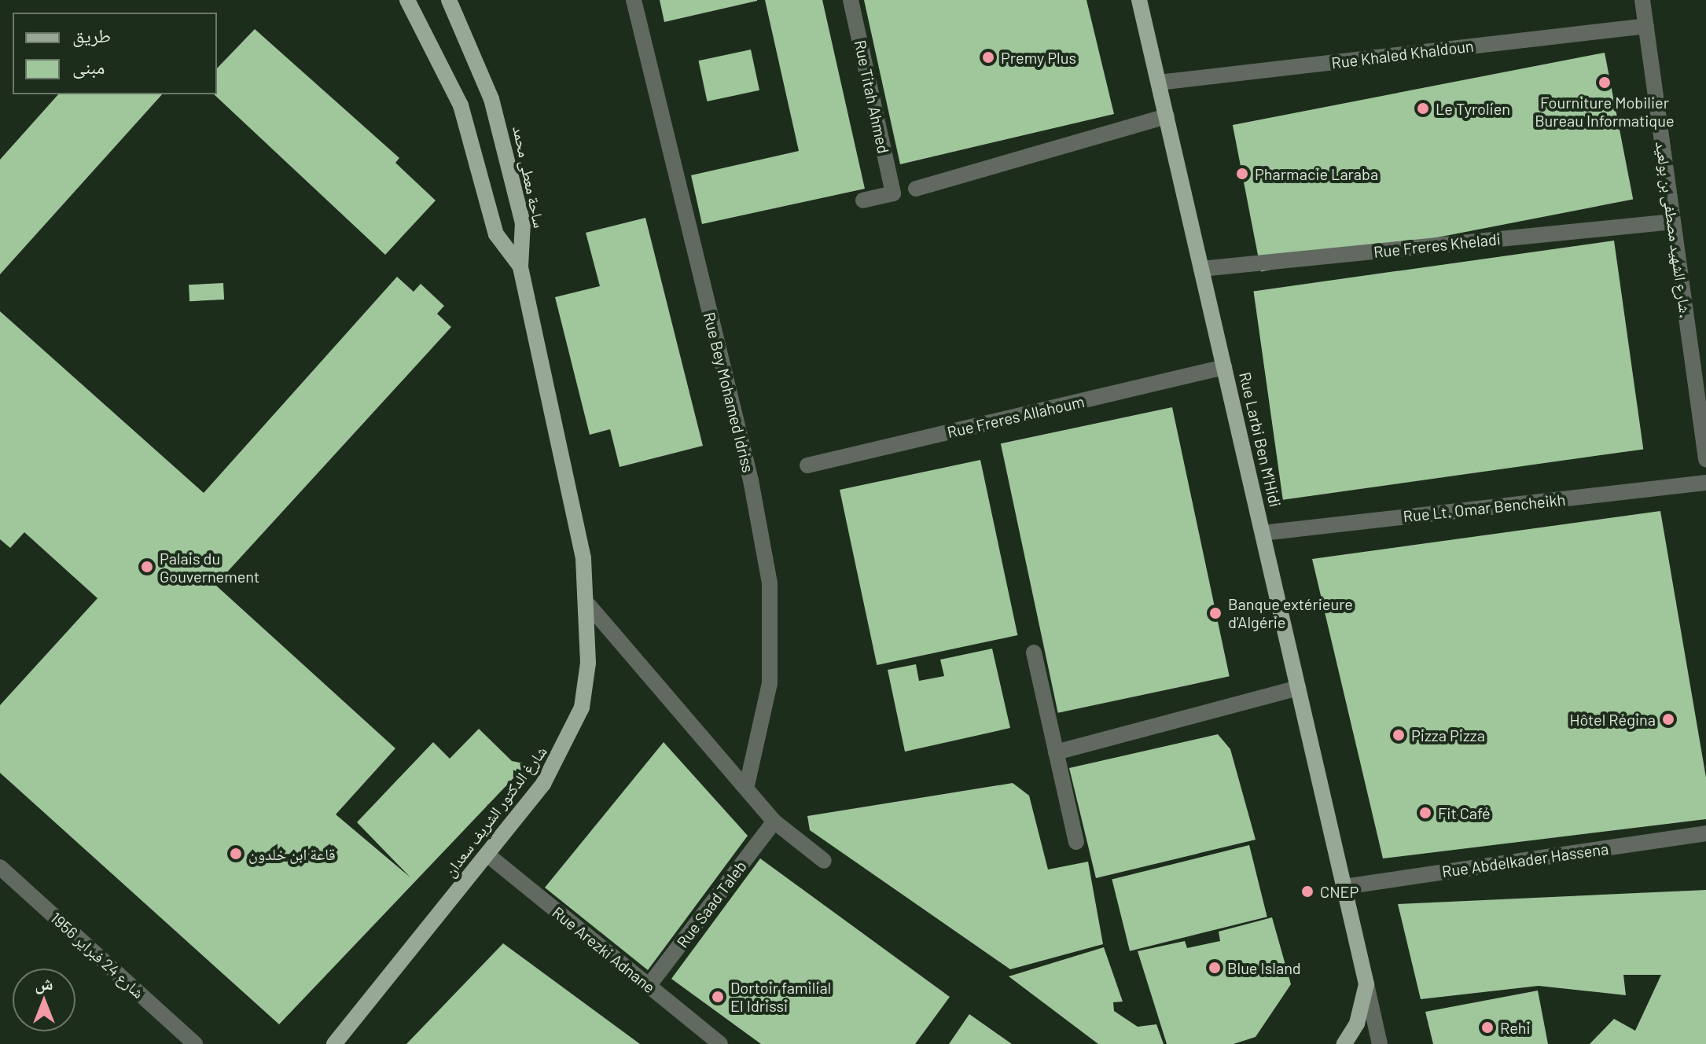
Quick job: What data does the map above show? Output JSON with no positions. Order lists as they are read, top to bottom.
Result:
{
  "streets": {
    "main road": ["ساحة معطى محمد", "Rue Larbi Ben M'Hidi", "شارغ الدكتور الشريف سعدان"],
    "street": [
      "Rue Khaled Khaldoun",
      "Rue Titah Ahmed",
      "شارع الشهيد مصطفى بن بولعيد.",
      "Rue Freres Kheladi",
      "Rue Bey Mohamed Idriss",
      "Rue Freres Allahoum",
      "Rue Lt. Omar Bencheikh",
      "Rue Abdelkader Hassena",
      "Rue Saad Taleb",
      "Rue Arezki Adnane",
      "شارع 24 فبراير 1956"
    ]
  },
  "crossings": [
    ["Rue Khaled Khaldoun", "شارع الشهيد مصطفى بن بولعيد."],
    ["Rue Khaled Khaldoun", "Rue Larbi Ben M'Hidi"],
    ["ساحة معطى محمد", "شارغ الدكتور الشريف سعدان"],
    ["شارع الشهيد مصطفى بن بولعيد.", "Rue Freres Kheladi"],
    ["Rue Freres Kheladi", "Rue Larbi Ben M'Hidi"],
    ["Rue Freres Allahoum", "Rue Larbi Ben M'Hidi"],
    ["Rue Larbi Ben M'Hidi", "Rue Lt. Omar Bencheikh"],
    ["Rue Larbi Ben M'Hidi", "Rue Abdelkader Hassena"],
    ["شارغ الدكتور الشريف سعدان", "Rue Arezki Adnane"],
    ["Rue Saad Taleb", "Rue Arezki Adnane"]
  ],
  "places": [
    "Premy Plus",
    "Fourniture Mobilier Bureau Informatique",
    "Le Tyrolien",
    "Pharmacie Laraba",
    "Palais du Gouvernement",
    "Banque extérieure d'Algérie",
    "Hôtel Régina",
    "Pizza Pizza",
    "Fit Café",
    "قاعة ابن خلدون",
    "CNEP",
    "Blue Island",
    "Dortoir familial El Idrissi",
    "Rehi"
  ],
  "legend": ["طريق", "مبنى"],
  "north": "top"
}
